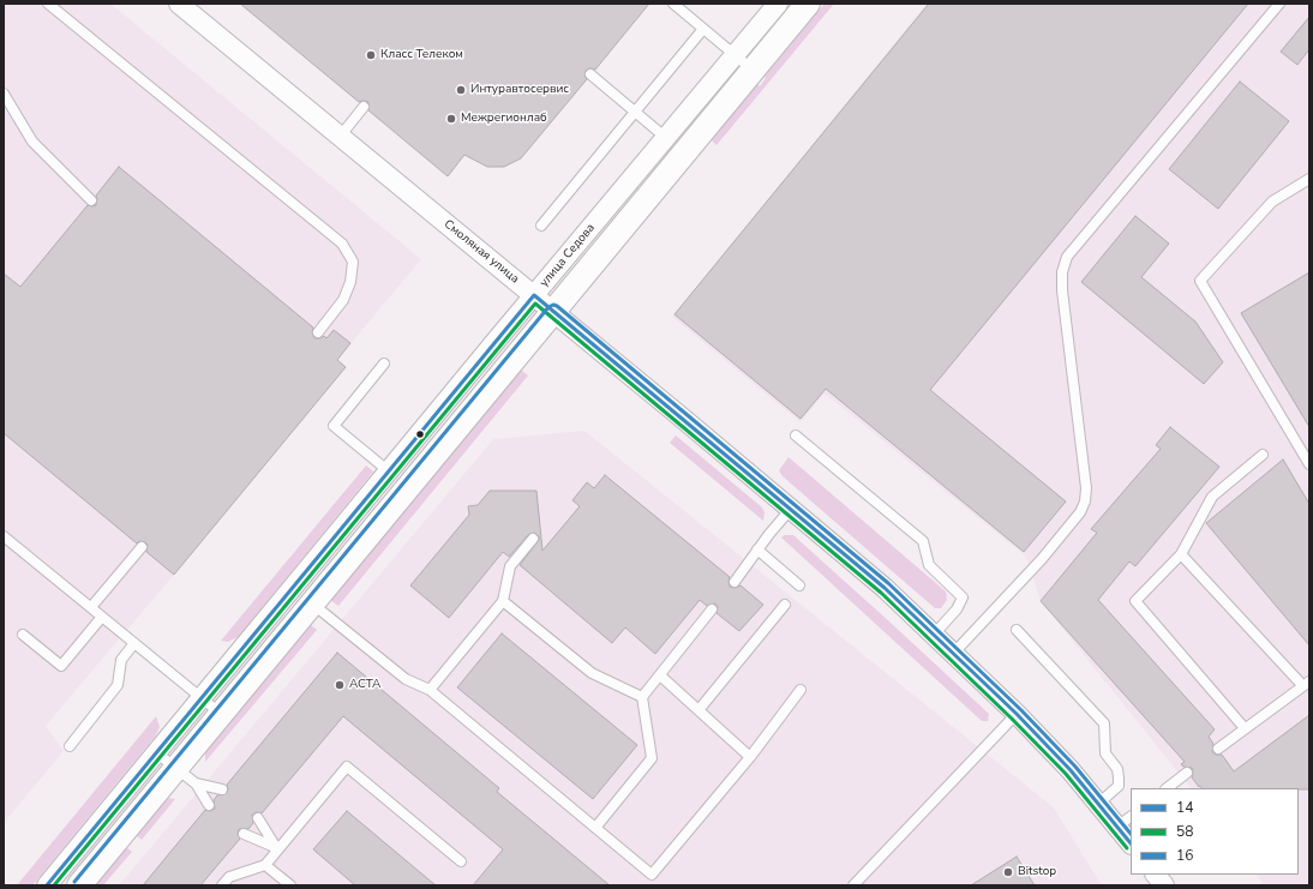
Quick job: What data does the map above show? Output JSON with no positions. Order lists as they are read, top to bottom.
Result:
{
  "streets": {
    "street": ["Смоляная улица", "улица Седова"]
  },
  "crossings": [
    ["Смоляная улица", "улица Седова"]
  ],
  "places": [
    "Класс Телеком",
    "Интуравтосервис",
    "Межрегионлаб",
    "АСТА",
    "Bitstop"
  ],
  "lines": ["transit line 14", "transit line 58", "transit line 16"],
  "legend": ["14", "58", "16"]
}
